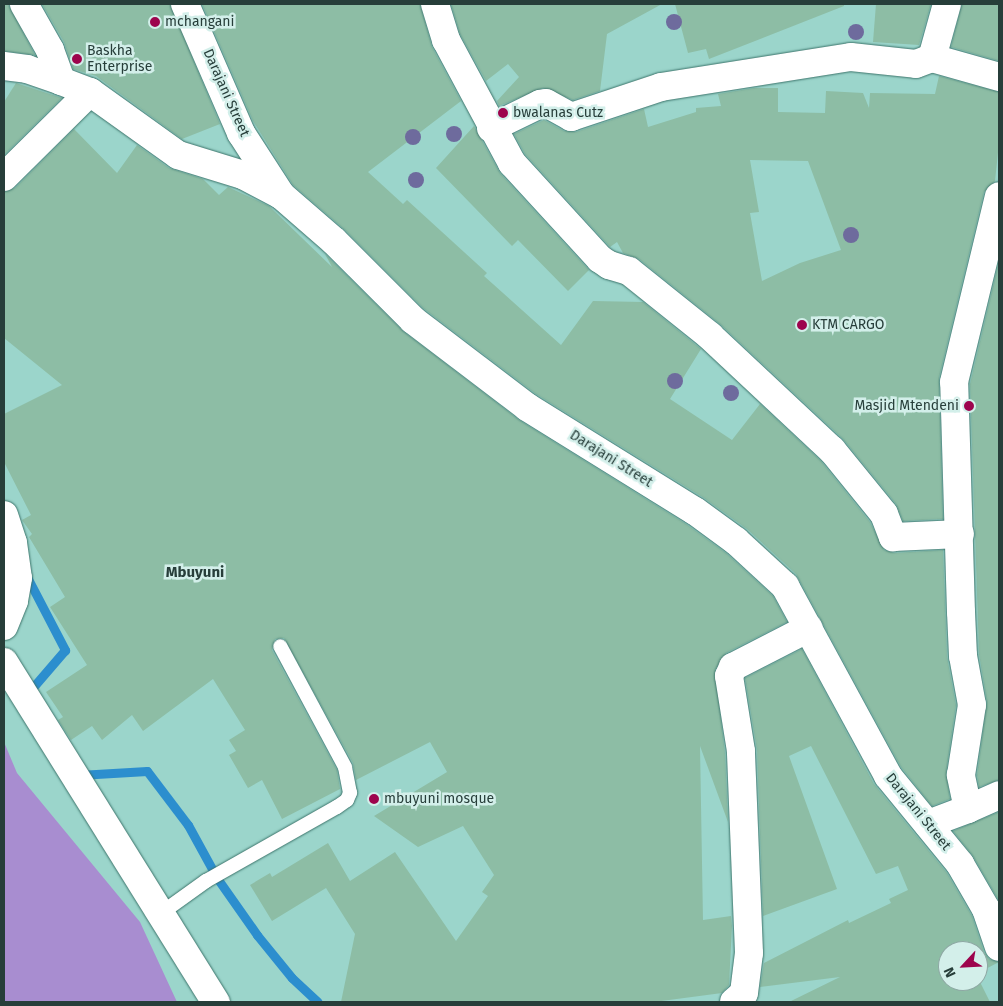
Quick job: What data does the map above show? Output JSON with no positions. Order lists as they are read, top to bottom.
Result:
{
  "streets": {
    "street": ["Darajani Street"]
  },
  "districts": ["Mbuyuni"],
  "places": [
    "mchangani",
    "Baskha Enterprise",
    "bwalanas Cutz",
    "KTM CARGO",
    "Masjid Mtendeni",
    "mbuyuni mosque"
  ],
  "north": "bottom left"
}
